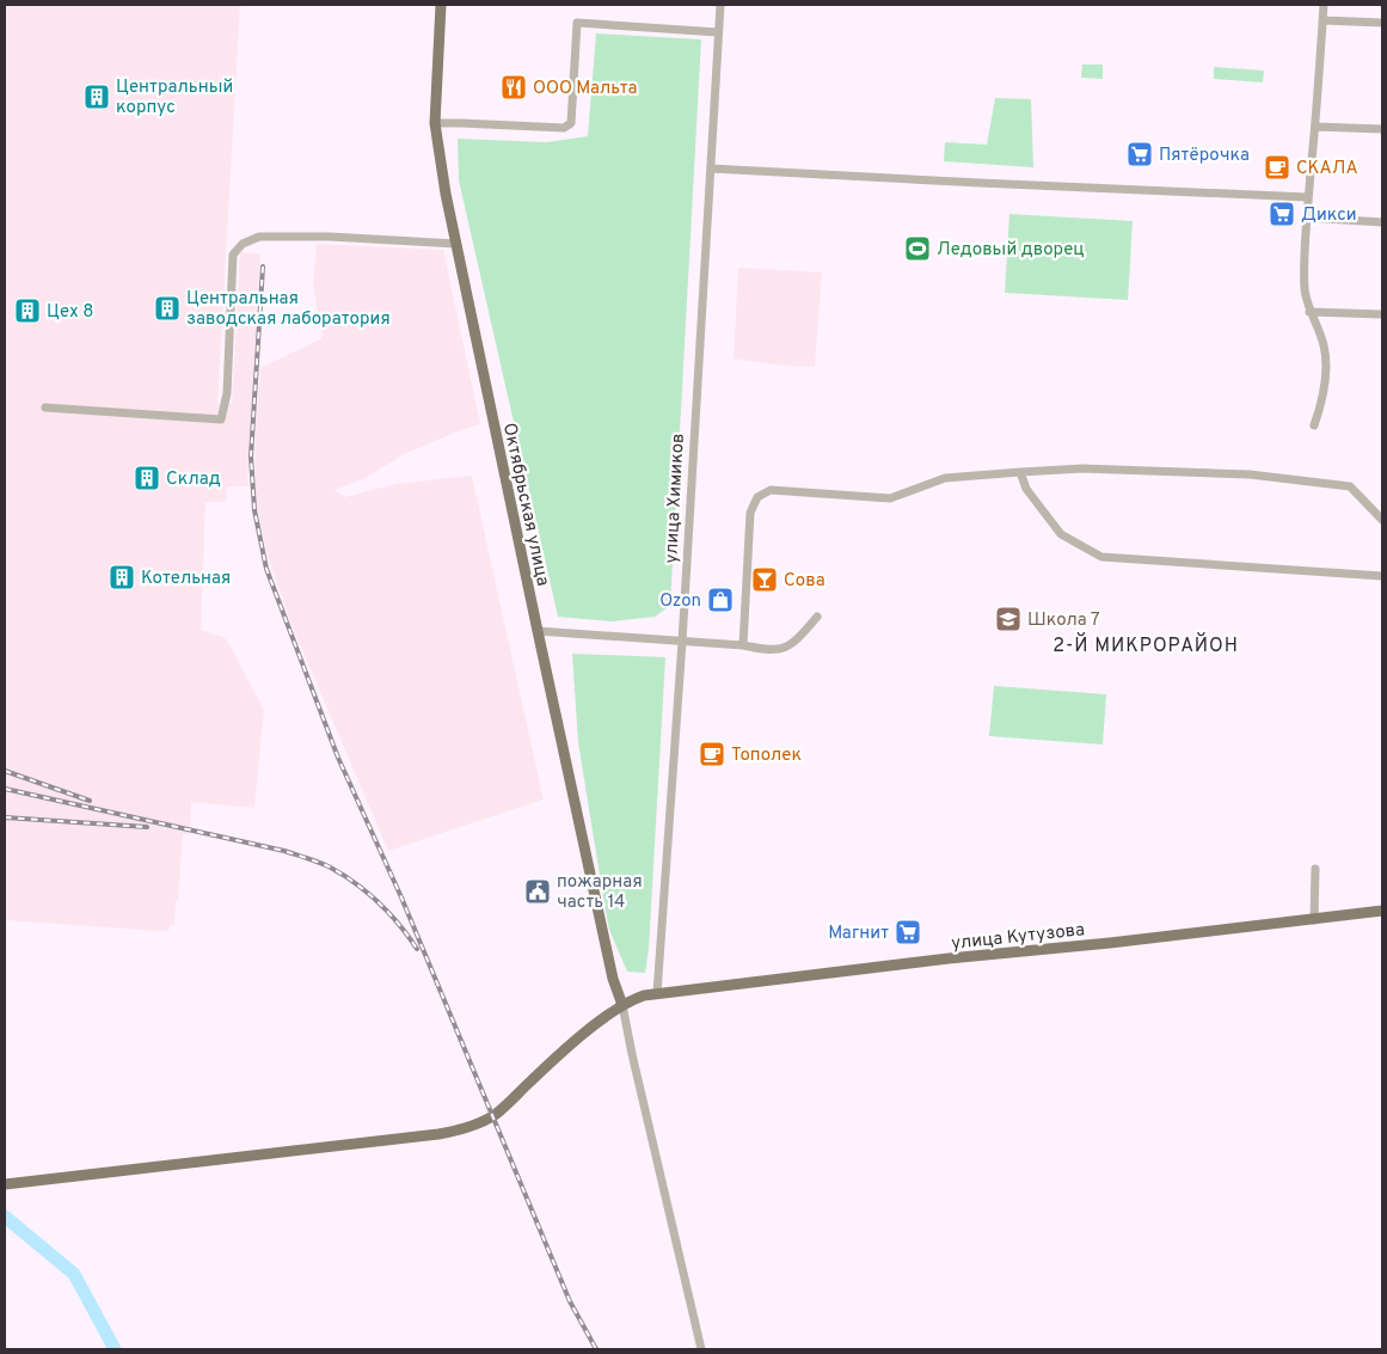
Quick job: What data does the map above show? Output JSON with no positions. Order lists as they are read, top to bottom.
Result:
{
  "streets": {
    "main road": ["Октябрьская улица", "улица Кутузова"],
    "street": ["улица Химиков"]
  },
  "crossings": [
    ["улица Химиков", "улица Кутузова"],
    ["Октябрьская улица", "улица Кутузова"]
  ],
  "districts": ["2-Й МИКРОРАЙОН"],
  "places": {
    "restaurant": ["ООО Мальта"],
    "building": [
      "Центральный корпус",
      "Центральная заводская лаборатория",
      "Цех 8",
      "Склад",
      "Котельная"
    ],
    "supermarket": ["Пятёрочка", "Дикси", "Магнит"],
    "cafe": ["СКАЛА", "Тополек"],
    "sports": ["Ледовый дворец"],
    "bar": ["Сова"],
    "shop": ["Ozon"],
    "school or university": ["Школа 7"],
    "public building": ["пожарная часть 14"]
  }
}
